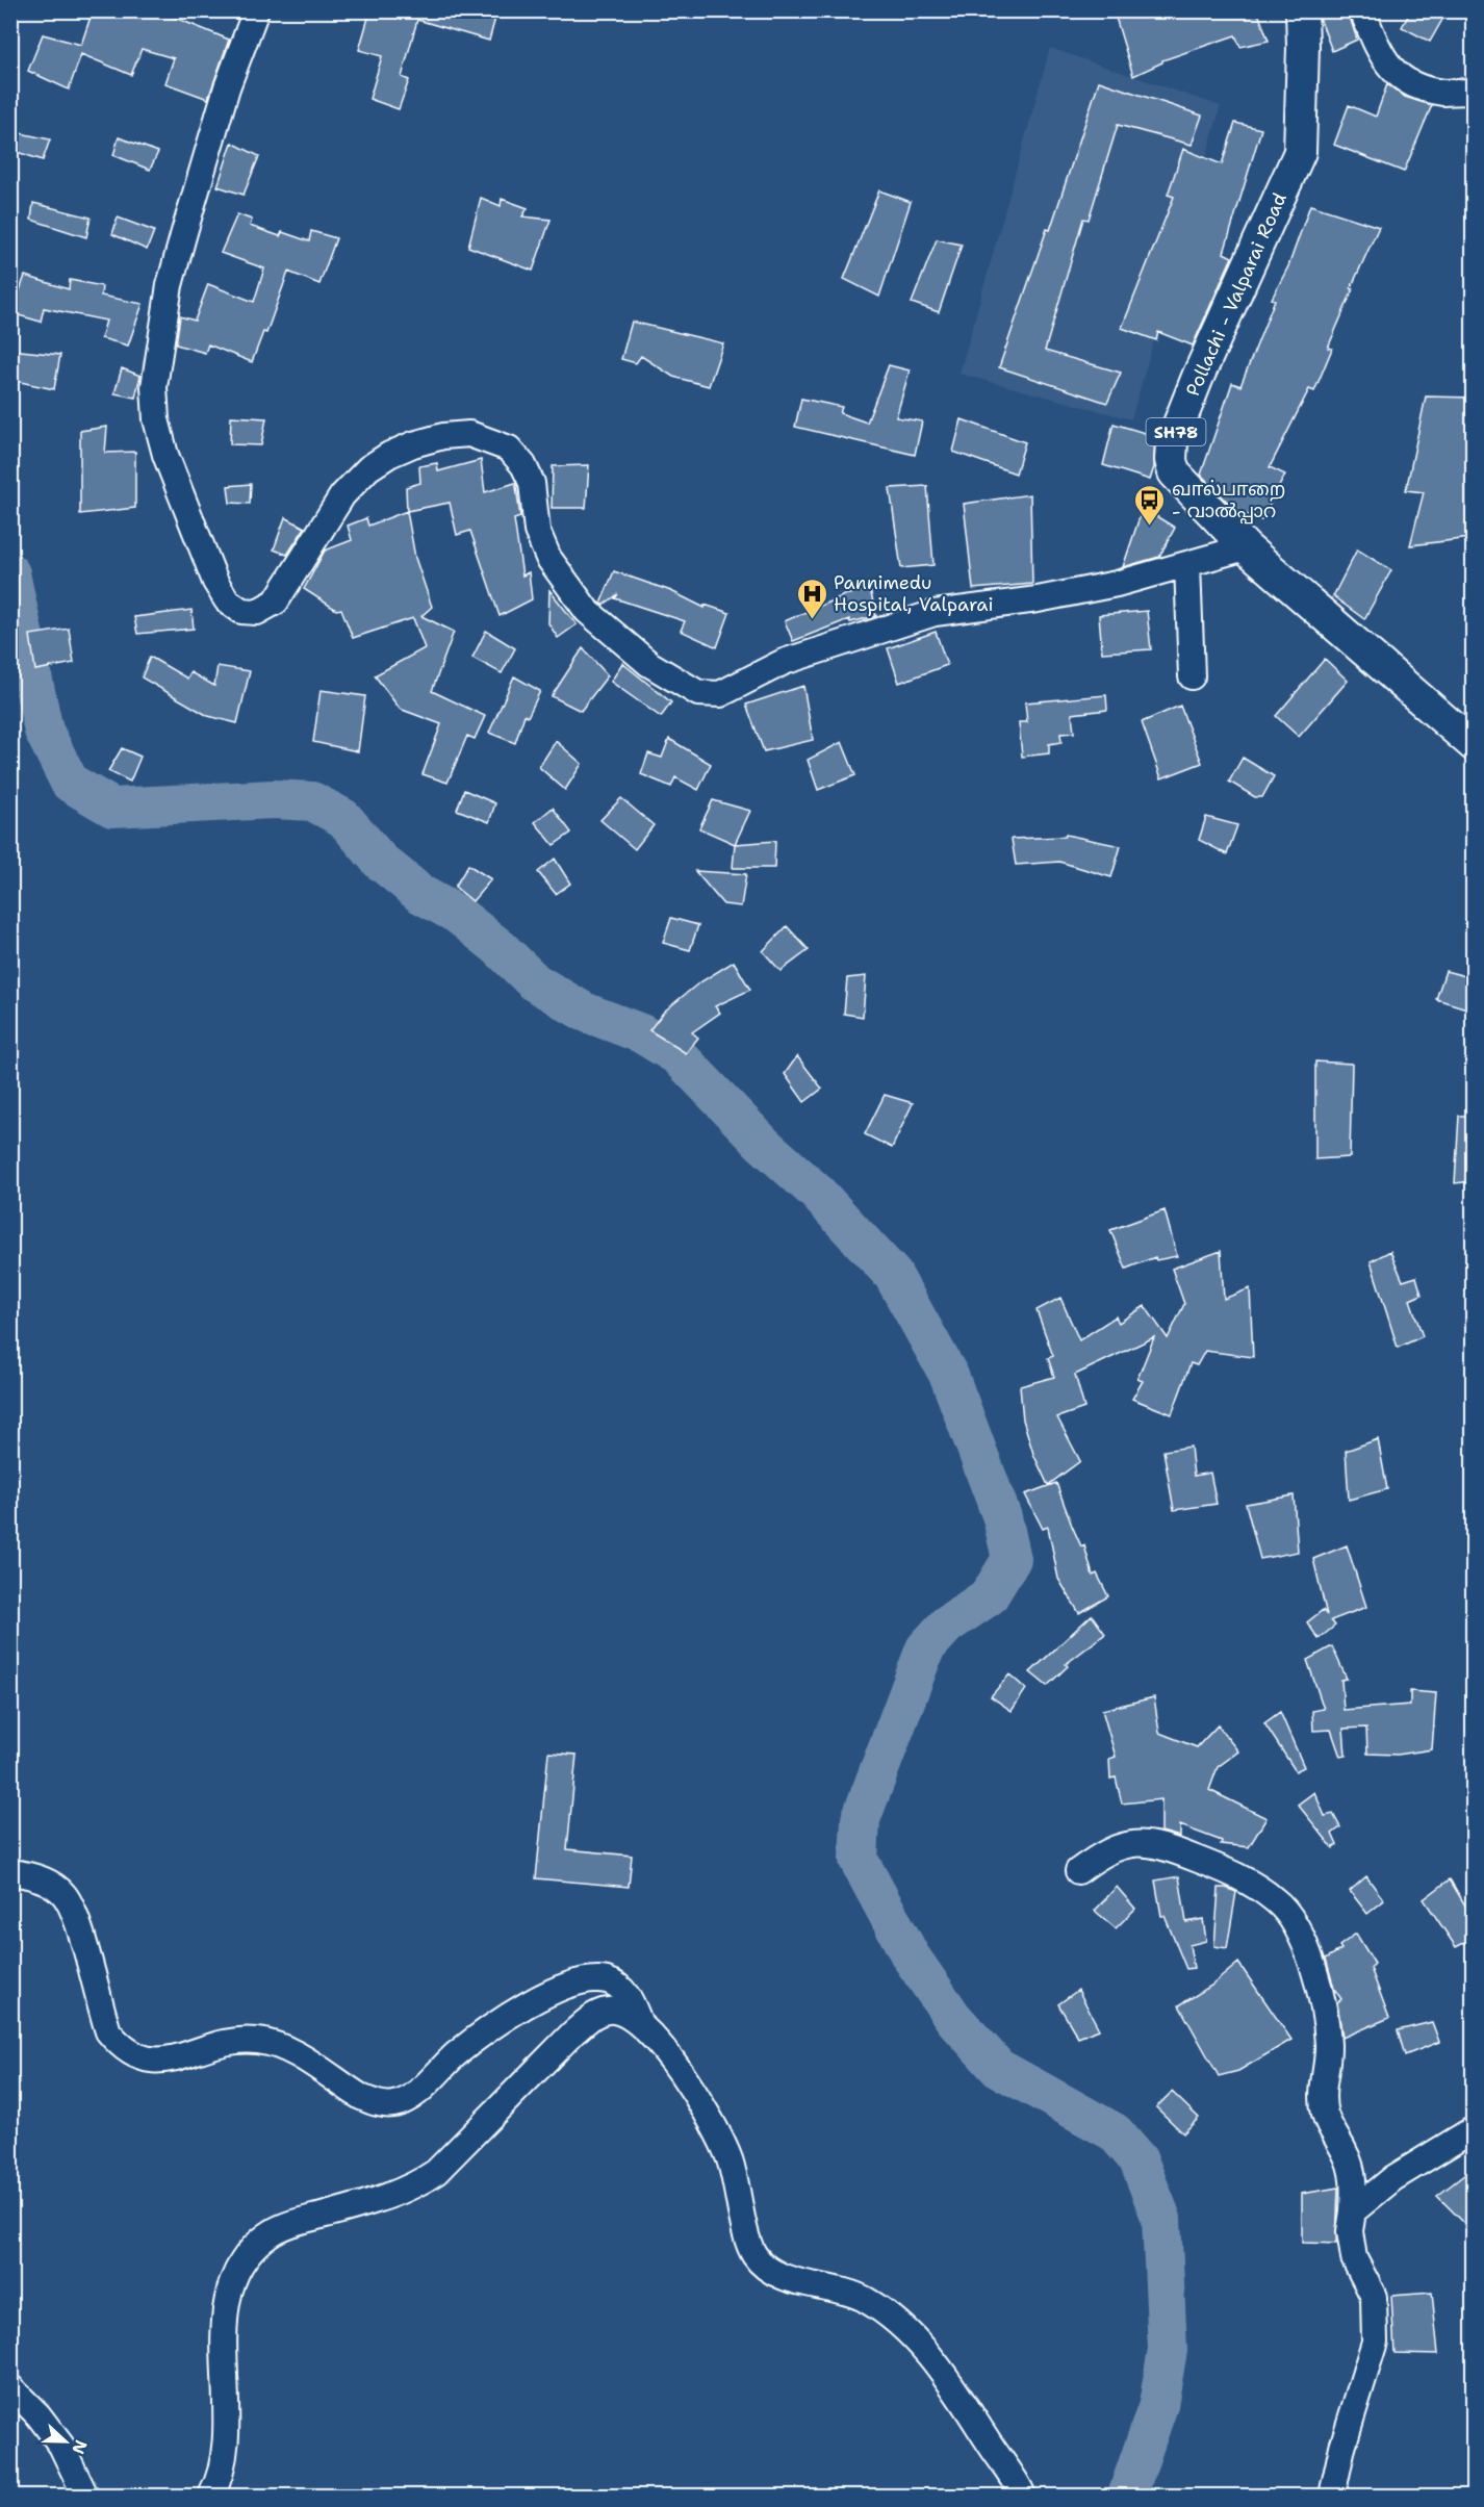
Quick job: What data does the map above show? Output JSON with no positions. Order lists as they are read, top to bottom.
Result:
{
  "streets": {
    "main road": ["Pollachi - Valparai Road", "SH78"]
  },
  "places": {
    "bus stop": ["வால்பாறை - വാൽപ്പാറ"],
    "hospital": ["Pannimedu Hospital, Valparai"]
  },
  "north": "right"
}
